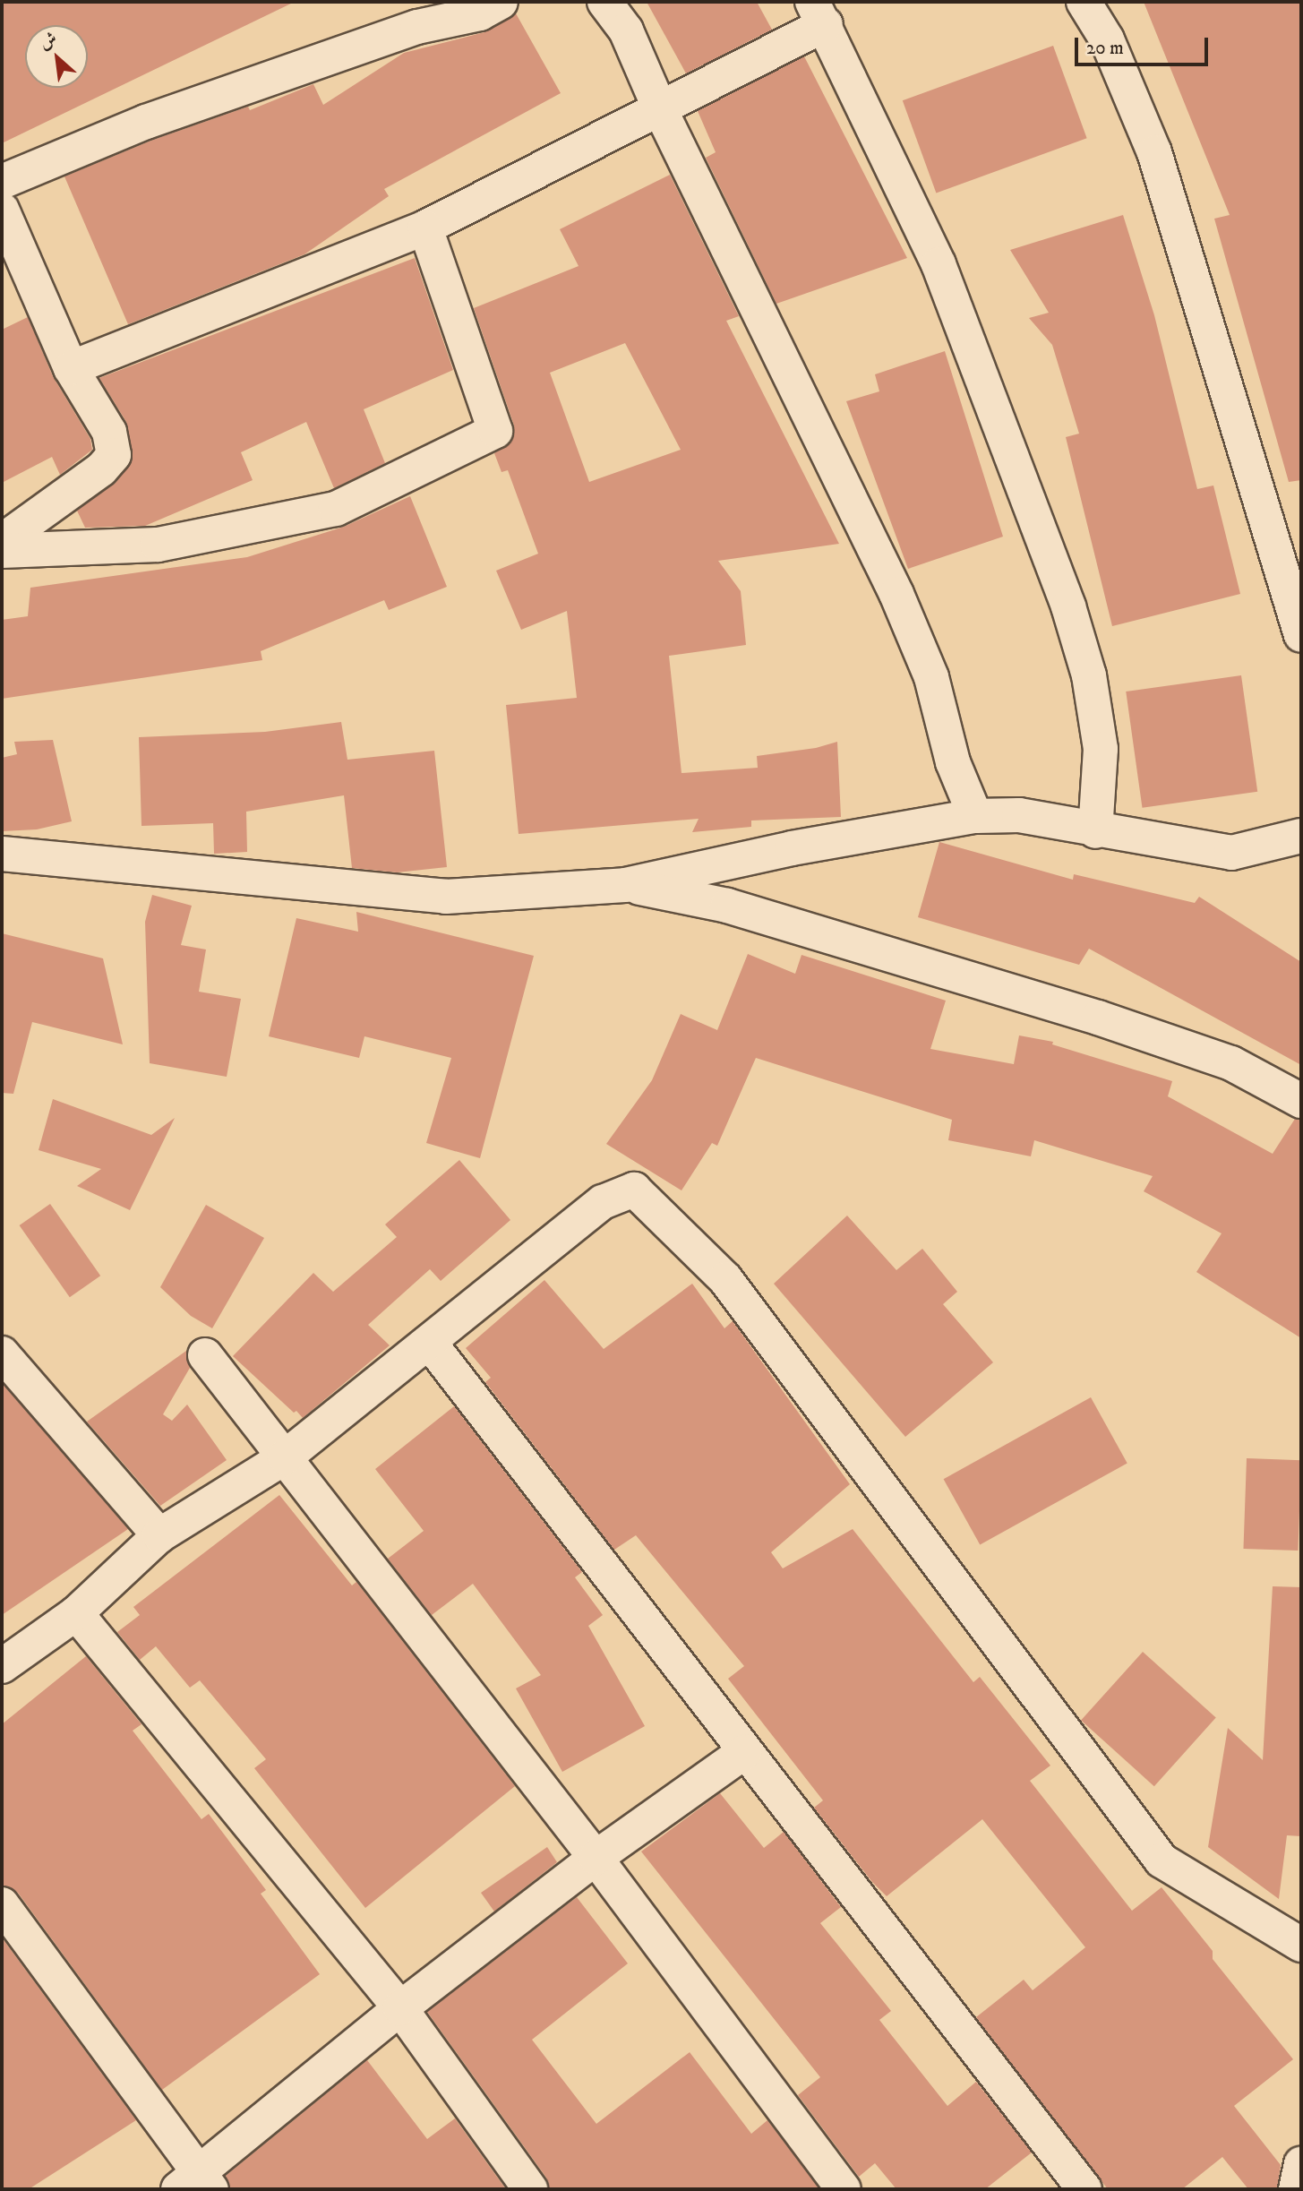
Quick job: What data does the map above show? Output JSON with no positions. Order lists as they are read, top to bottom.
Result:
{
  "scale_bar": "20 m",
  "north": "top left"
}
